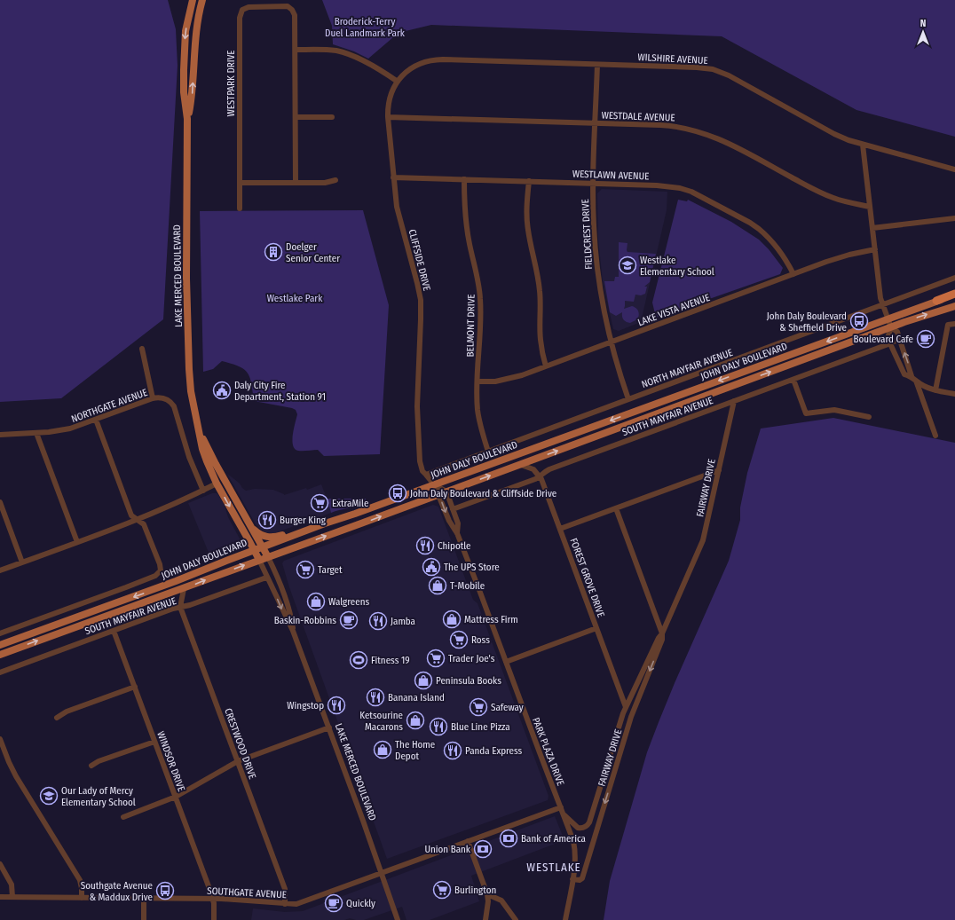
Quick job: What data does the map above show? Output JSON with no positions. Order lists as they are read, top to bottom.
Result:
{
  "streets": {
    "main road": ["LAKE MERCED BOULEVARD", "JOHN DALY BOULEVARD"],
    "street": [
      "WILSHIRE AVENUE",
      "WESTPARK DRIVE",
      "WESTDALE AVENUE",
      "WESTLAWN AVENUE",
      "FIELDCREST DRIVE",
      "CLIFFSIDE DRIVE",
      "LAKE VISTA AVENUE",
      "BELMONT DRIVE",
      "NORTH MAYFAIR AVENUE",
      "NORTHGATE AVENUE",
      "SOUTH MAYFAIR AVENUE",
      "FAIRWAY DRIVE",
      "FOREST GROVE DRIVE",
      "CRESTWOOD DRIVE",
      "PARK PLAZA DRIVE",
      "WINDSOR DRIVE",
      "SOUTHGATE AVENUE"
    ]
  },
  "crossings": [
    ["WILSHIRE AVENUE", "FIELDCREST DRIVE"],
    ["WILSHIRE AVENUE", "CLIFFSIDE DRIVE"],
    ["WESTDALE AVENUE", "FIELDCREST DRIVE"],
    ["WESTDALE AVENUE", "CLIFFSIDE DRIVE"],
    ["WESTLAWN AVENUE", "FIELDCREST DRIVE"],
    ["WESTLAWN AVENUE", "CLIFFSIDE DRIVE"],
    ["WESTLAWN AVENUE", "LAKE VISTA AVENUE"],
    ["WESTLAWN AVENUE", "BELMONT DRIVE"],
    ["FIELDCREST DRIVE", "LAKE VISTA AVENUE"],
    ["FIELDCREST DRIVE", "NORTH MAYFAIR AVENUE"],
    ["CLIFFSIDE DRIVE", "JOHN DALY BOULEVARD"],
    ["CLIFFSIDE DRIVE", "NORTH MAYFAIR AVENUE"],
    ["CLIFFSIDE DRIVE", "PARK PLAZA DRIVE"],
    ["LAKE MERCED BOULEVARD", "JOHN DALY BOULEVARD"],
    ["LAKE MERCED BOULEVARD", "SOUTH MAYFAIR AVENUE"],
    ["LAKE MERCED BOULEVARD", "SOUTHGATE AVENUE"],
    ["LAKE VISTA AVENUE", "BELMONT DRIVE"],
    ["BELMONT DRIVE", "NORTH MAYFAIR AVENUE"],
    ["JOHN DALY BOULEVARD", "PARK PLAZA DRIVE"],
    ["SOUTH MAYFAIR AVENUE", "FAIRWAY DRIVE"],
    ["SOUTH MAYFAIR AVENUE", "FOREST GROVE DRIVE"],
    ["SOUTH MAYFAIR AVENUE", "CRESTWOOD DRIVE"],
    ["SOUTH MAYFAIR AVENUE", "PARK PLAZA DRIVE"],
    ["SOUTH MAYFAIR AVENUE", "WINDSOR DRIVE"],
    ["FAIRWAY DRIVE", "FOREST GROVE DRIVE"],
    ["FAIRWAY DRIVE", "PARK PLAZA DRIVE"],
    ["CRESTWOOD DRIVE", "SOUTHGATE AVENUE"],
    ["PARK PLAZA DRIVE", "SOUTHGATE AVENUE"],
    ["WINDSOR DRIVE", "SOUTHGATE AVENUE"]
  ],
  "districts": ["WESTLAKE"],
  "parks": ["Broderick-Terry Duel Landmark Park", "Westlake Park"],
  "places": {
    "building": ["Doelger Senior Center"],
    "school or university": ["Westlake Elementary School", "Our Lady of Mercy Elementary School"],
    "bus stop": ["John Daly Boulevard & Sheffield Drive", "John Daly Boulevard & Cliffside Drive", "Southgate Avenue & Maddux Drive"],
    "cafe": ["Boulevard Cafe", "Baskin-Robbins", "Quickly"],
    "public building": ["Daly City Fire Department, Station 91", "The UPS Store"],
    "supermarket": [
      "ExtraMile",
      "Target",
      "Ross",
      "Trader Joe's",
      "Safeway",
      "Burlington"
    ],
    "restaurant": [
      "Burger King",
      "Chipotle",
      "Jamba",
      "Banana Island",
      "Wingstop",
      "Blue Line Pizza",
      "Panda Express"
    ],
    "shop": [
      "T-Mobile",
      "Walgreens",
      "Mattress Firm",
      "Peninsula Books",
      "Ketsourine Macarons",
      "The Home Depot"
    ],
    "sports": ["Fitness 19"],
    "bank": ["Bank of America", "Union Bank"]
  },
  "north": "top"
}
